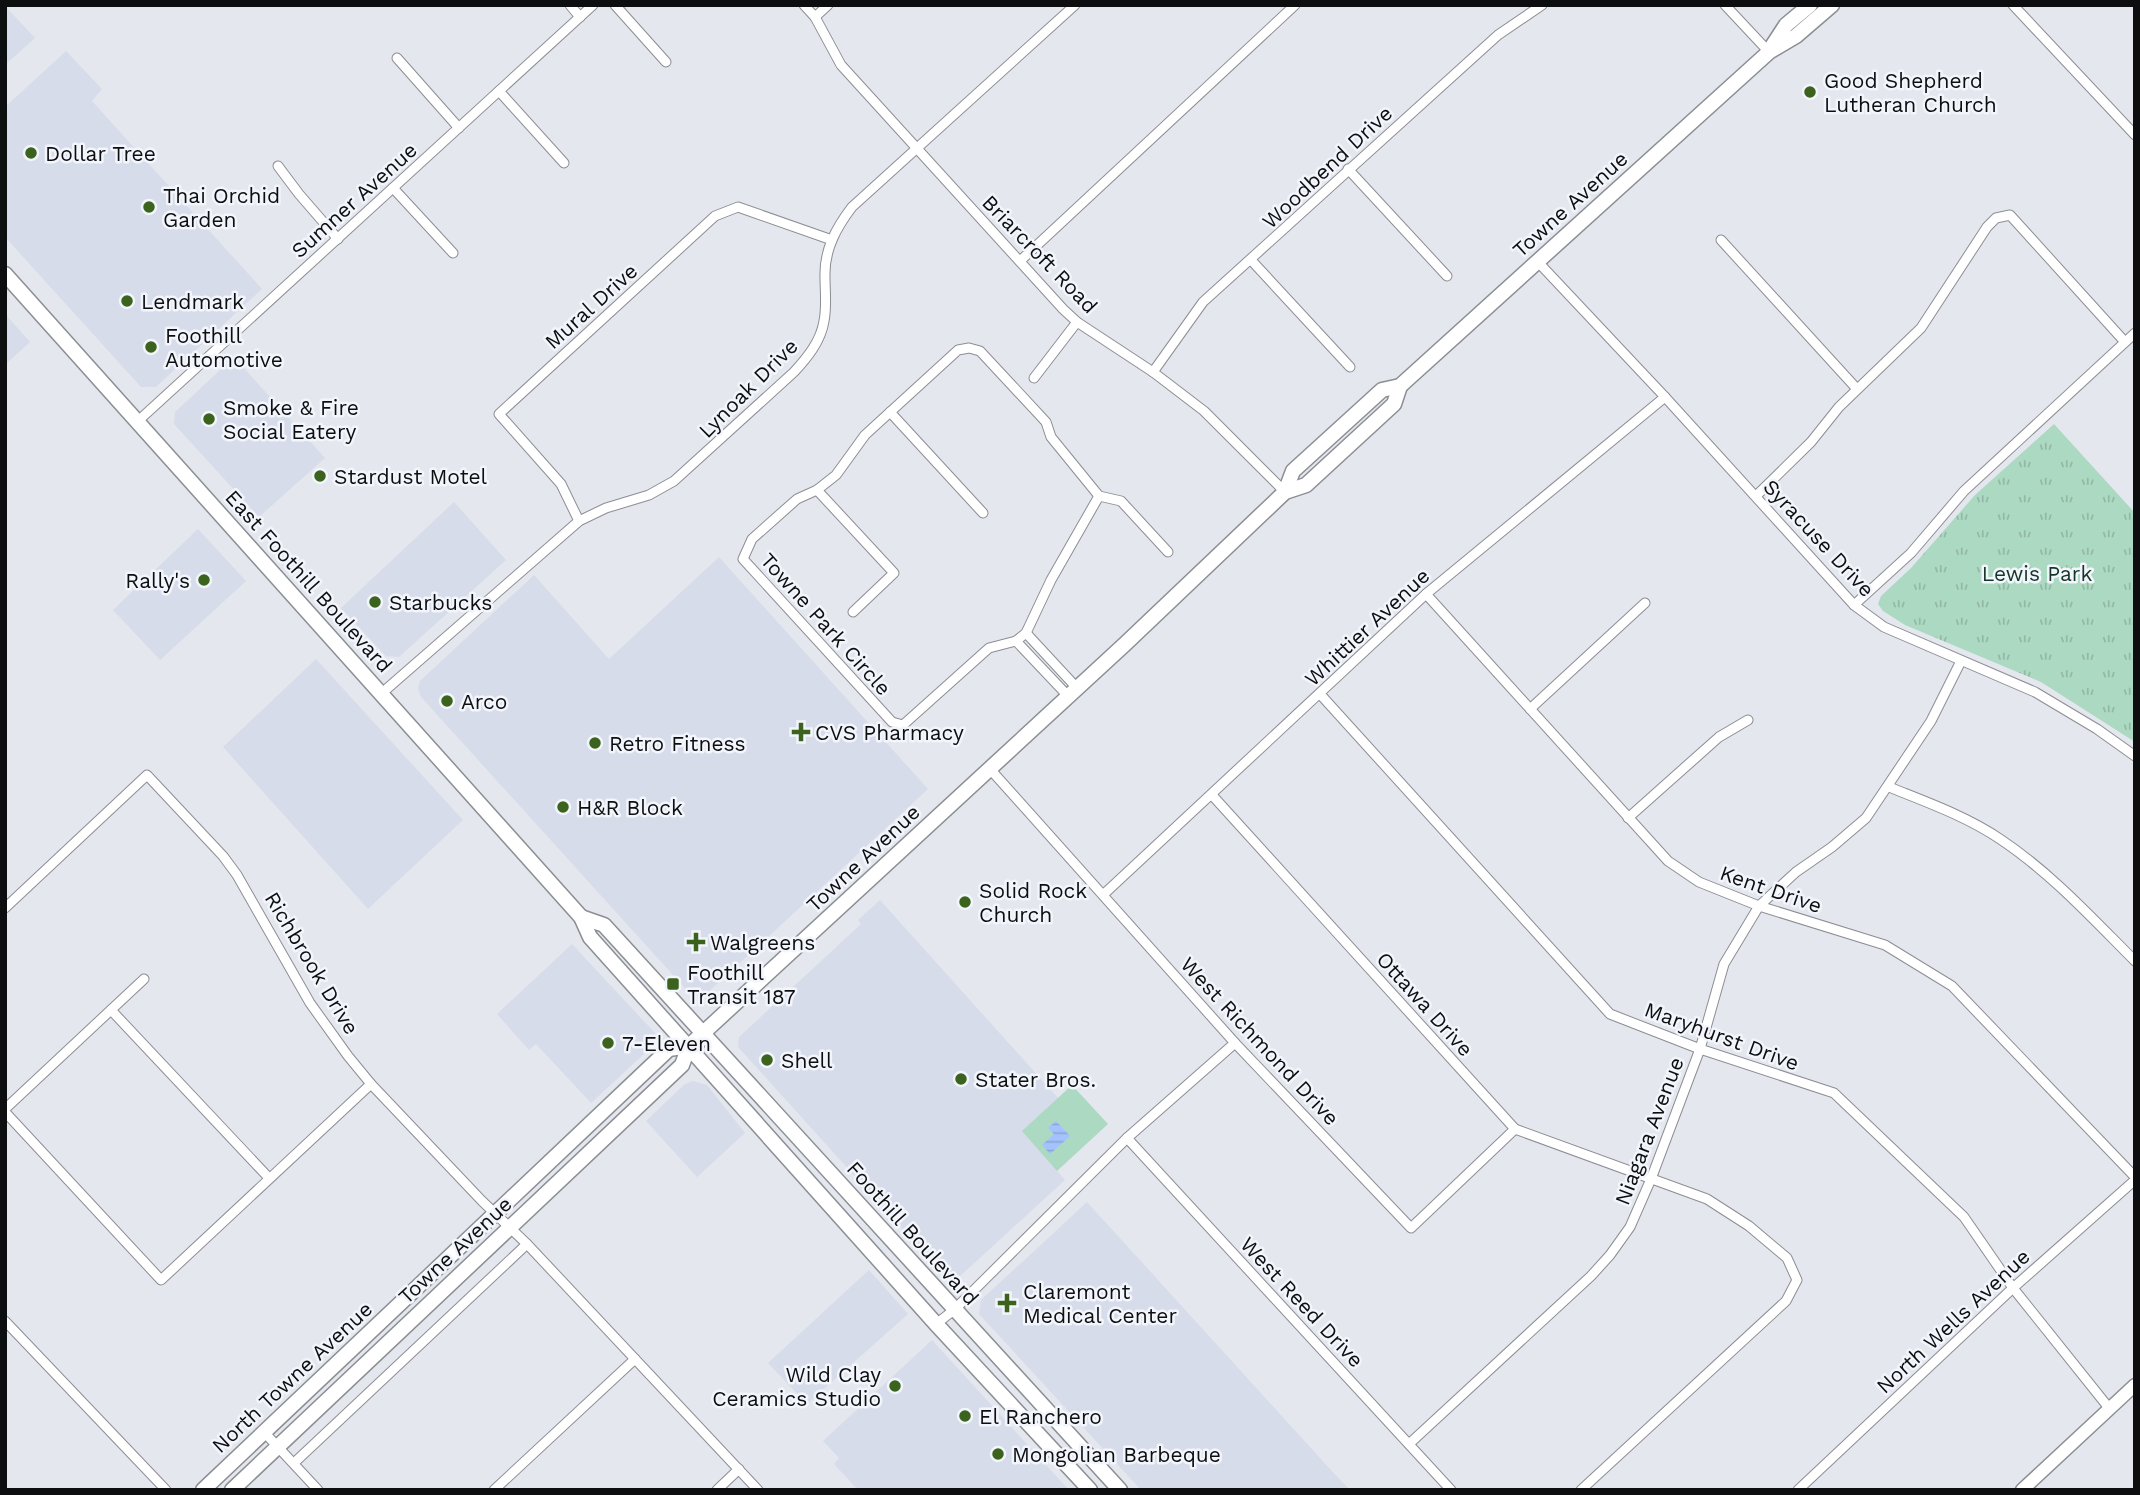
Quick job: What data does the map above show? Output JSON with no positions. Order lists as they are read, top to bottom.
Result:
{
  "streets": {
    "main road": [
      "Towne Avenue",
      "East Foothill Boulevard",
      "Foothill Boulevard",
      "North Towne Avenue"
    ],
    "street": [
      "Woodbend Drive",
      "Sumner Avenue",
      "Briarcroft Road",
      "Mural Drive",
      "Lynoak Drive",
      "Syracuse Drive",
      "Towne Park Circle",
      "Whittier Avenue",
      "Kent Drive",
      "Richbrook Drive",
      "Ottawa Drive",
      "Maryhurst Drive",
      "West Richmond Drive",
      "Niagara Avenue",
      "West Reed Drive",
      "North Wells Avenue"
    ]
  },
  "crossings": [
    ["Woodbend Drive", "Briarcroft Road"],
    ["Sumner Avenue", "East Foothill Boulevard"],
    ["Towne Avenue", "Briarcroft Road"],
    ["Towne Avenue", "Syracuse Drive"],
    ["Towne Avenue", "East Foothill Boulevard"],
    ["Towne Avenue", "Richbrook Drive"],
    ["Towne Avenue", "West Richmond Drive"],
    ["Towne Avenue", "Foothill Boulevard"],
    ["Towne Avenue", "North Towne Avenue"],
    ["Briarcroft Road", "Lynoak Drive"],
    ["Mural Drive", "Lynoak Drive"],
    ["Lynoak Drive", "East Foothill Boulevard"],
    ["Syracuse Drive", "Whittier Avenue"],
    ["Syracuse Drive", "Niagara Avenue"],
    ["East Foothill Boulevard", "Foothill Boulevard"],
    ["East Foothill Boulevard", "North Towne Avenue"],
    ["Whittier Avenue", "Kent Drive"],
    ["Whittier Avenue", "Ottawa Drive"],
    ["Whittier Avenue", "Maryhurst Drive"],
    ["Whittier Avenue", "West Richmond Drive"],
    ["Kent Drive", "Niagara Avenue"],
    ["Kent Drive", "North Wells Avenue"],
    ["Richbrook Drive", "North Towne Avenue"],
    ["Ottawa Drive", "West Richmond Drive"],
    ["Ottawa Drive", "Niagara Avenue"],
    ["Maryhurst Drive", "Niagara Avenue"],
    ["Maryhurst Drive", "North Wells Avenue"],
    ["Niagara Avenue", "West Reed Drive"],
    ["Foothill Boulevard", "North Towne Avenue"]
  ],
  "parks": ["Lewis Park"],
  "places": {
    "other": [
      "Good Shepherd Lutheran Church",
      "Dollar Tree",
      "Thai Orchid Garden",
      "Lendmark",
      "Foothill Automotive",
      "Smoke & Fire Social Eatery",
      "Stardust Motel",
      "Rally's",
      "Starbucks",
      "Arco",
      "Retro Fitness",
      "H&R Block",
      "Solid Rock Church",
      "7-Eleven",
      "Shell",
      "Stater Bros.",
      "Wild Clay Ceramics Studio",
      "El Ranchero",
      "Mongolian Barbeque"
    ],
    "health": ["CVS Pharmacy", "Walgreens", "Claremont Medical Center"],
    "transit": ["Foothill Transit 187"]
  }
}
